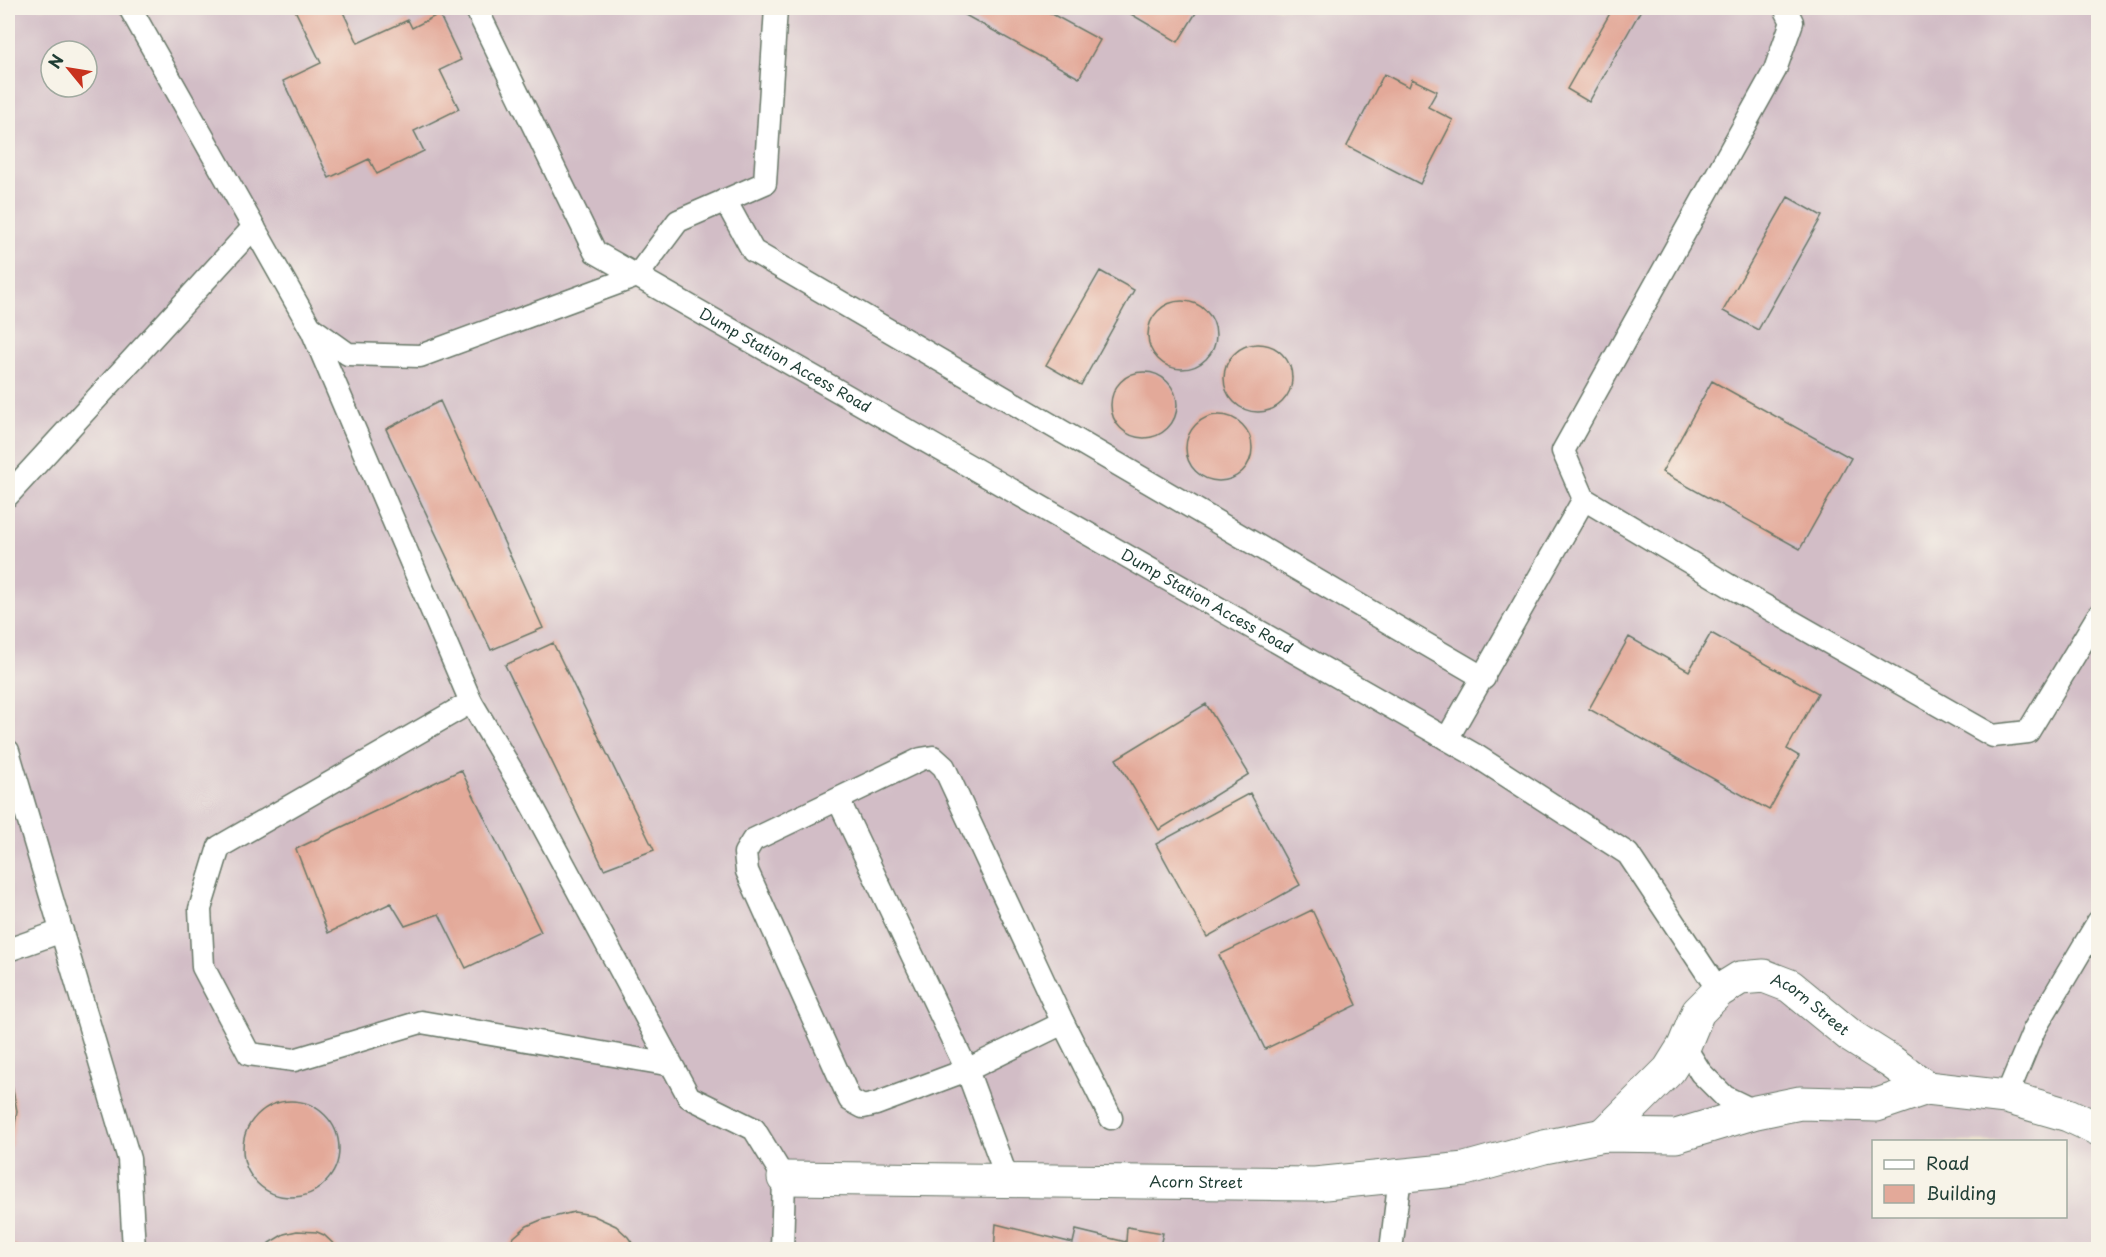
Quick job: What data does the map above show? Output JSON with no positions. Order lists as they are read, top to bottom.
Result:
{
  "streets": {
    "street": ["Acorn Street"],
    "lane": ["Dump Station Access Road"]
  },
  "crossings": [
    ["Dump Station Access Road", "Acorn Street"]
  ],
  "legend": ["Road", "Building"],
  "north": "top left"
}
